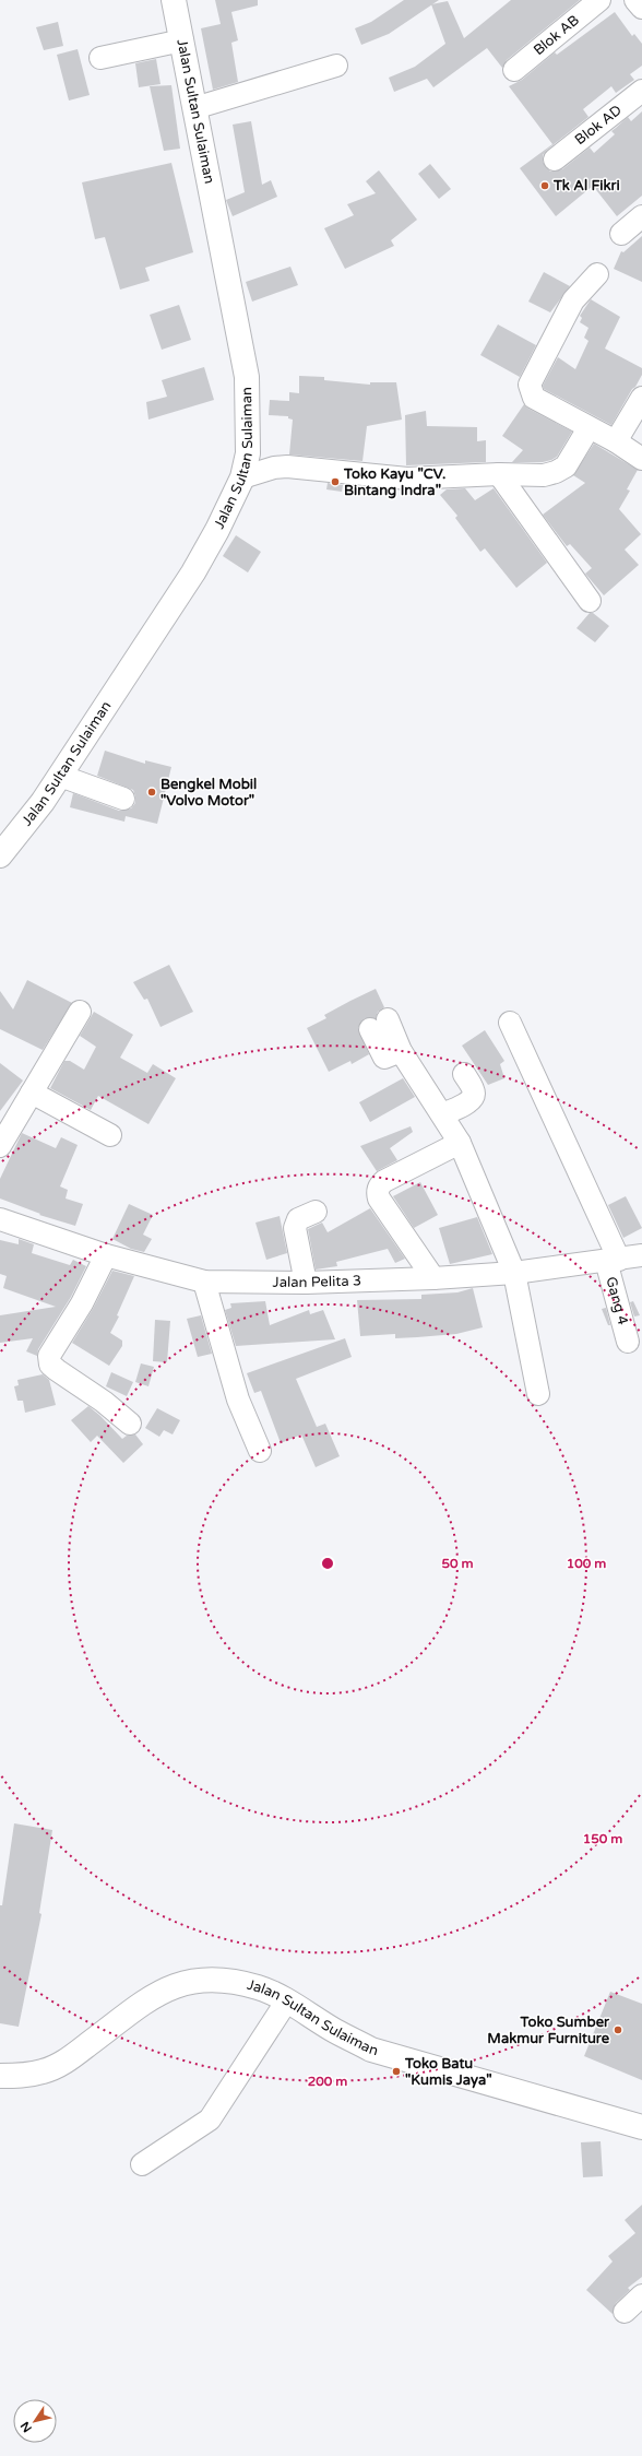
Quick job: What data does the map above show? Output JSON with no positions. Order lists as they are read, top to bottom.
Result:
{
  "streets": {
    "main road": ["Jalan Sultan Sulaiman"],
    "street": [
      "Blok AB",
      "Blok AD",
      "Jalan Pelita 3",
      "Gang 4"
    ]
  },
  "crossings": [
    ["Jalan Pelita 3", "Gang 4"]
  ],
  "places": [
    "Tk Al Fikri",
    "Toko Kayu \"CV. Bintang Indra\"",
    "Bengkel Mobil \"Volvo Motor\"",
    "Toko Sumber Makmur Furniture",
    "Toko Batu \"Kumis Jaya\""
  ],
  "north": "bottom left",
  "rings": [
    "50 m",
    "100 m",
    "150 m",
    "200 m"
  ]
}
